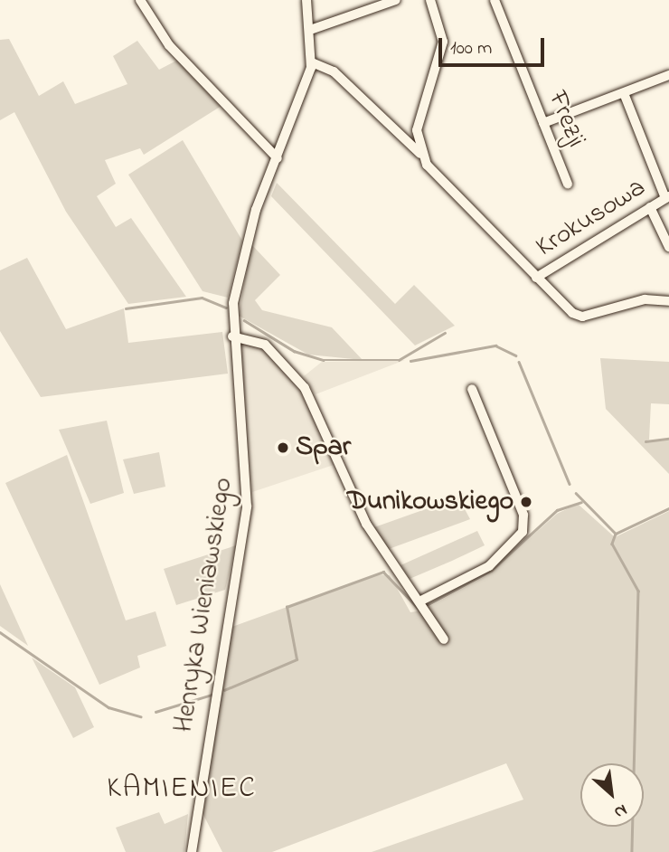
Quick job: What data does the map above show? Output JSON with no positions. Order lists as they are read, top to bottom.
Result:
{
  "streets": {
    "street": ["Frezji", "Krokusowa", "Henryka Wieniawskiego"]
  },
  "districts": ["KAMIENIEC"],
  "places": ["Spar", "Dunikowskiego"],
  "scale_bar": "100 m",
  "north": "bottom right"
}
